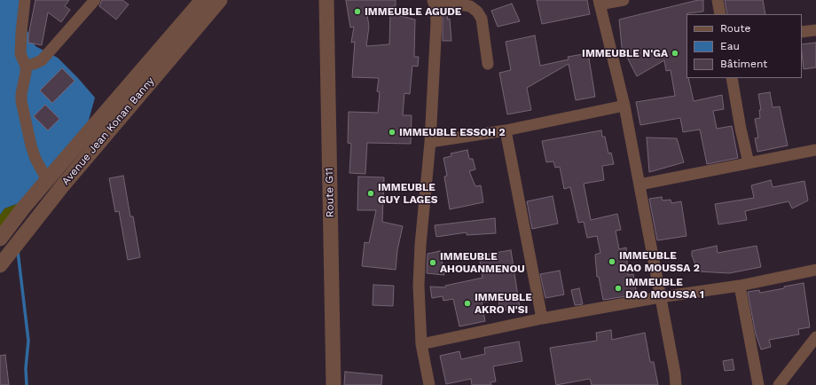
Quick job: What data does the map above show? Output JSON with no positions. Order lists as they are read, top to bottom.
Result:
{
  "streets": {
    "street": ["Avenue Jean Konan Banny", "Route G11"]
  },
  "places": [
    "IMMEUBLE AGUDE",
    "IMMEUBLE N'GA",
    "IMMEUBLE ESSOH 2",
    "IMMEUBLE GUY LAGES",
    "IMMEUBLE DAO MOUSSA 2",
    "IMMEUBLE AHOUANMENOU",
    "IMMEUBLE DAO MOUSSA 1",
    "IMMEUBLE AKRO N'SI"
  ],
  "legend": ["Route", "Eau", "Bâtiment"]
}
